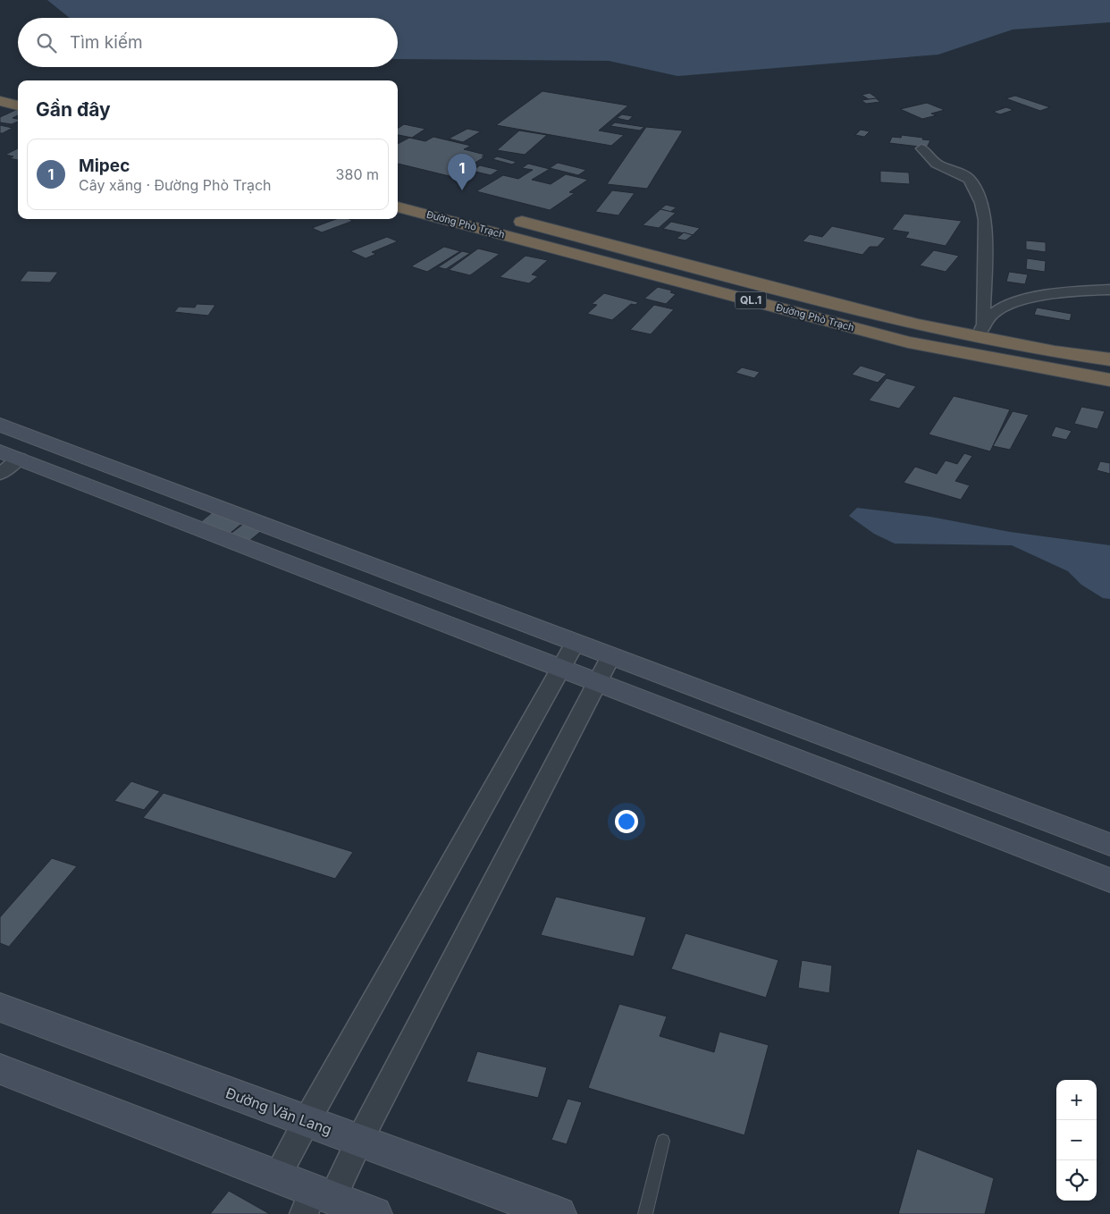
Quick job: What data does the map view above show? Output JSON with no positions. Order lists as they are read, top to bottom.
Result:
{
  "streets": {
    "highway": ["Đường Phò Trạch", "QL.1"],
    "street": ["Đường Văn Lang"]
  },
  "page": {
    "search": "Tìm kiếm",
    "heading": "Gần đây",
    "list": [
      {
        "mark": "1",
        "name": "Mipec",
        "note": "Cây xăng · Đường Phò Trạch",
        "value": "380 m"
      }
    ],
    "pins": "1",
    "map_buttons": ["+", "−"]
  }
}
